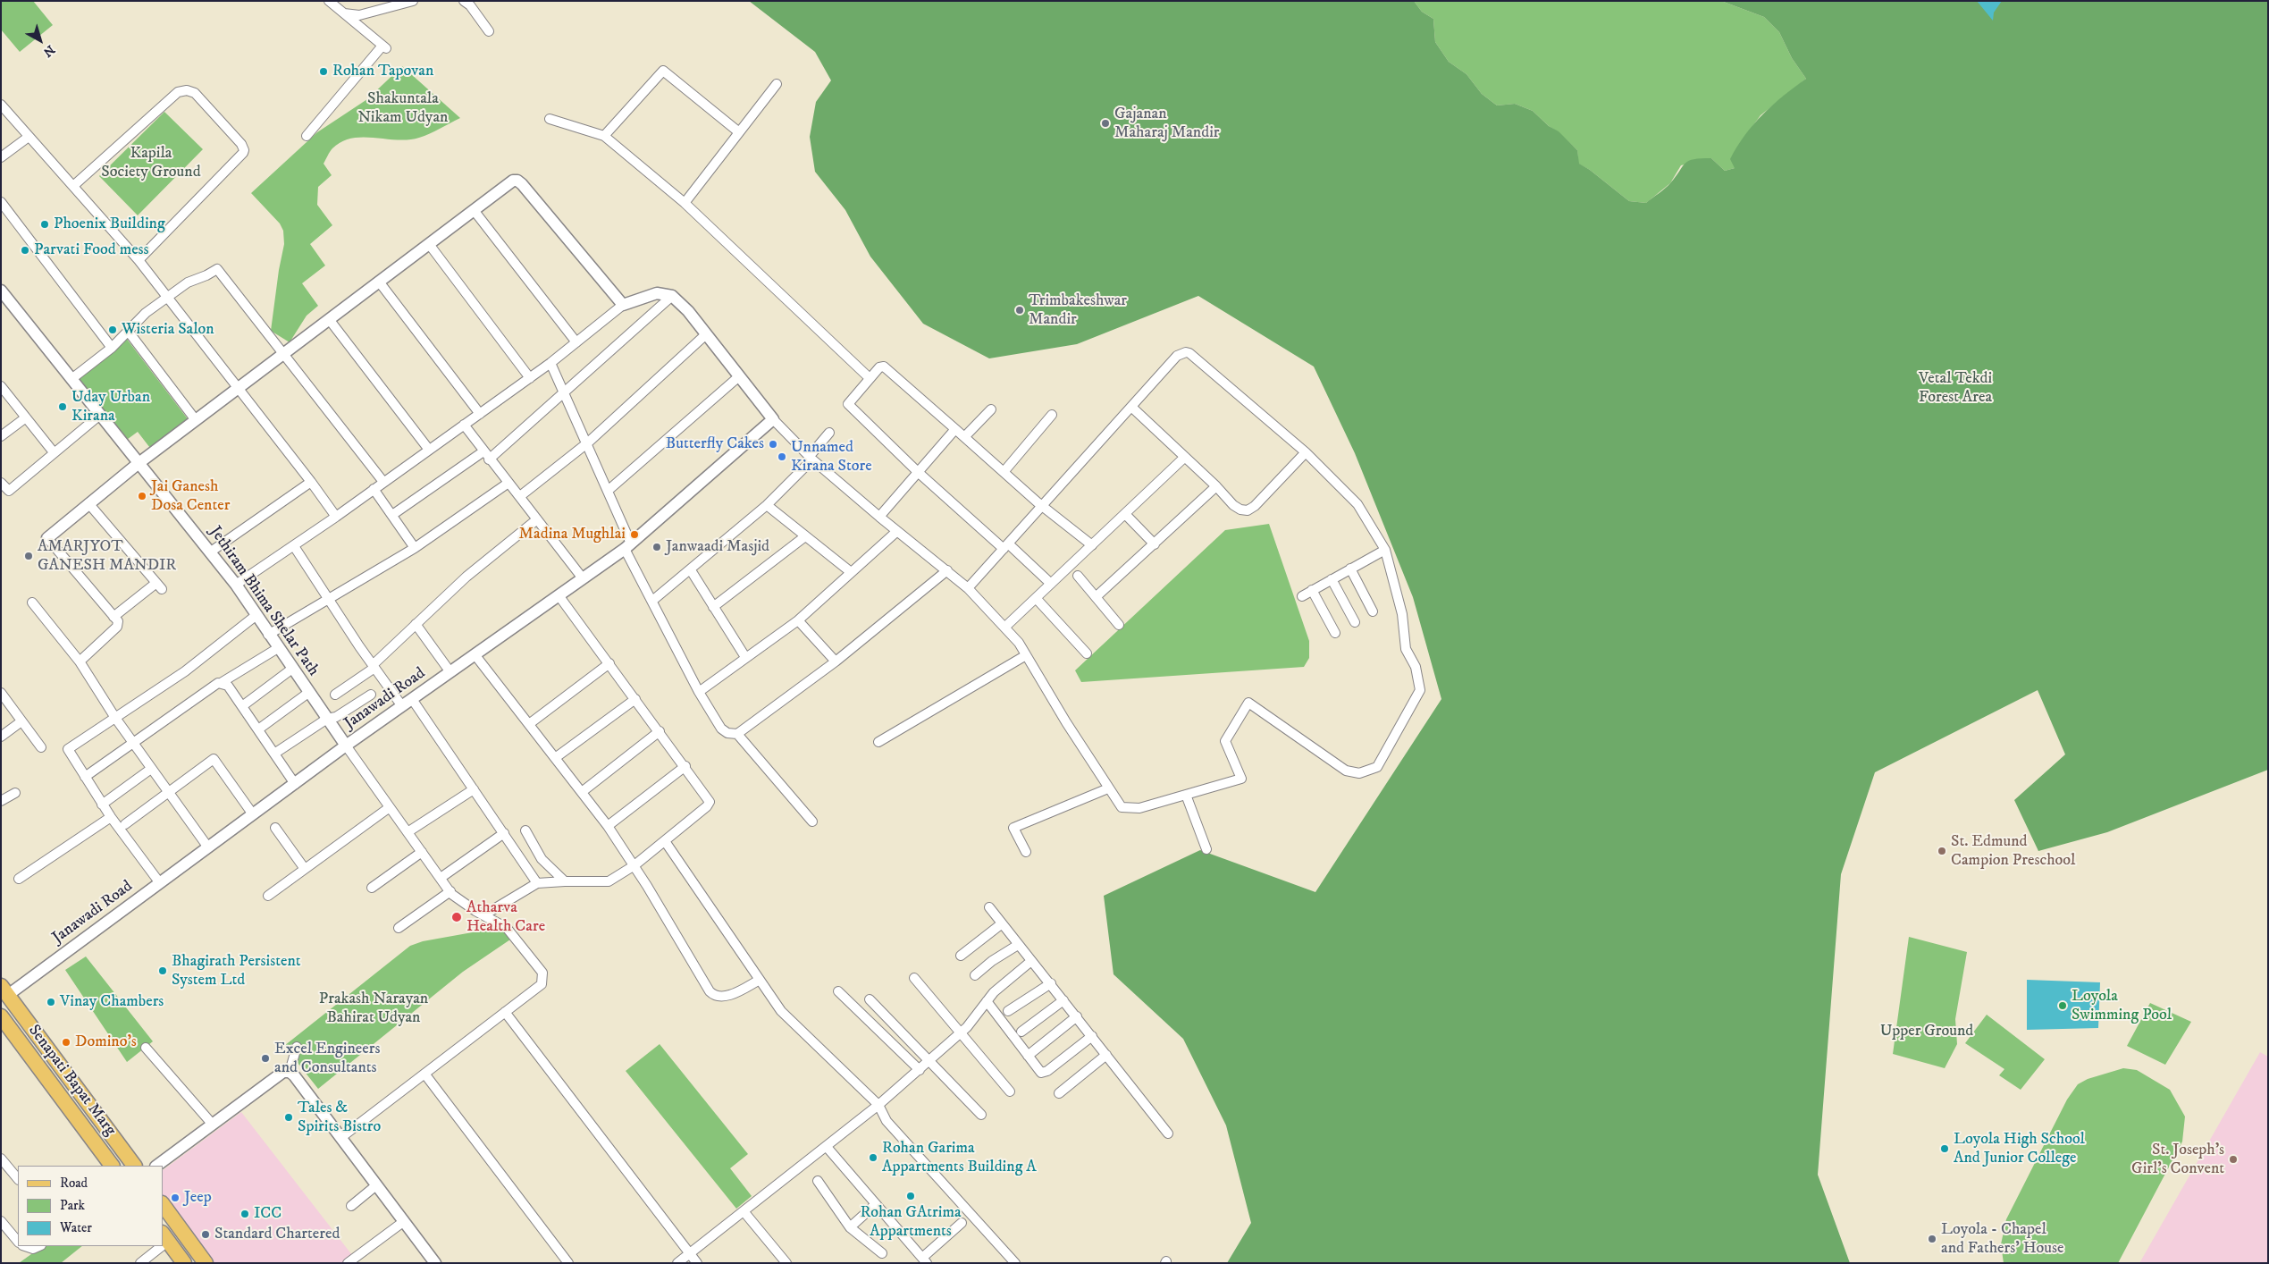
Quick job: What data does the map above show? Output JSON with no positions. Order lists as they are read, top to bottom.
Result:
{
  "streets": {
    "main road": ["Senapati Bapat Marg"],
    "street": ["Jethiram Bhima Shelar Path", "Janawadi Road"]
  },
  "crossings": [
    ["Jethiram Bhima Shelar Path", "Janawadi Road"],
    ["Janawadi Road", "Senapati Bapat Marg"]
  ],
  "parks": [
    "Shakuntala Nikam Udyan",
    "Kapila Society Ground",
    "Vetal Tekdi Forest Area",
    "Prakash Narayan Bahirat Udyan",
    "Upper Ground"
  ],
  "places": [
    "Rohan Tapovan",
    "Gajanan Maharaj Mandir",
    "Phoenix Building",
    "Parvati Food mess",
    "Trimbakeshwar Mandir",
    "Wisteria Salon",
    "Uday Urban Kirana",
    "Butterfly Cakes",
    "Unnamed Kirana Store",
    "Jai Ganesh Dosa Center",
    "Madina Mughlai",
    "Janwaadi Masjid",
    "AMARJYOT GANESH MANDIR",
    "St. Edmund Campion Preschool",
    "Atharva Health Care",
    "Bhagirath Persistent System Ltd",
    "Vinay Chambers",
    "Loyola Swimming Pool",
    "Domino's",
    "Excel Engineers and Consultants",
    "Tales & Spirits Bistro",
    "Loyola High School And Junior College",
    "Rohan Garima Appartments Building A",
    "St. Joseph's Girl's Convent",
    "Rohan GAtrima Appartments",
    "Jeep",
    "ICC",
    "Standard Chartered",
    "Loyola - Chapel and Fathers' House"
  ],
  "legend": ["Road", "Park", "Water"],
  "north": "bottom right"
}
